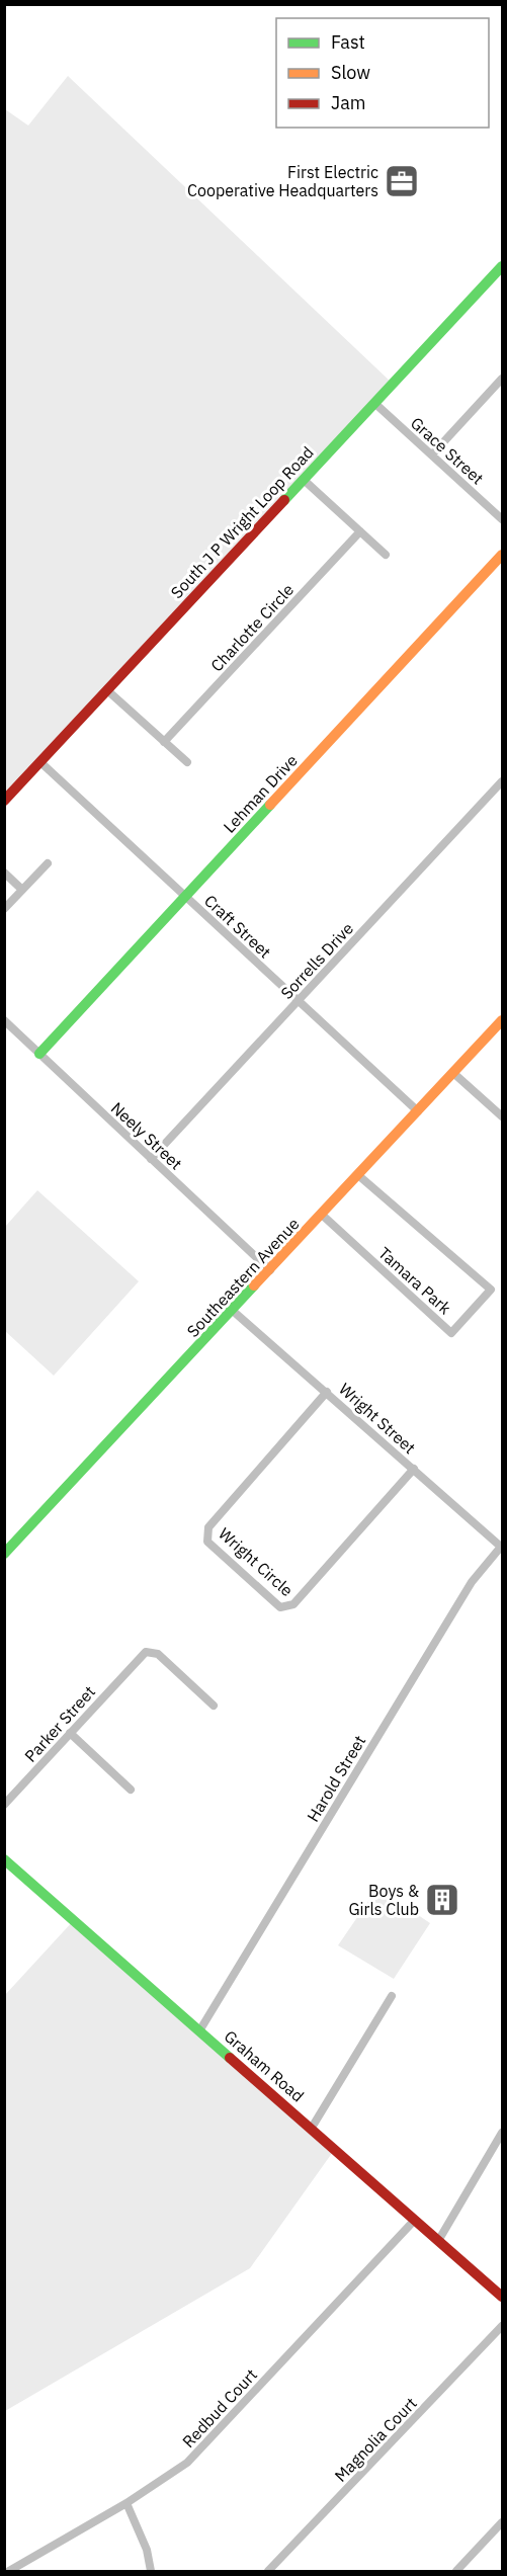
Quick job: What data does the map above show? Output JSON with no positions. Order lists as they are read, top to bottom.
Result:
{
  "streets": {
    "street": [
      "Grace Street",
      "South J P Wright Loop Road",
      "Charlotte Circle",
      "Lehman Drive",
      "Craft Street",
      "Sorrells Drive",
      "Neely Street",
      "Southeastern Avenue",
      "Tamara Park",
      "Wright Street",
      "Wright Circle",
      "Parker Street",
      "Harold Street",
      "Graham Road",
      "Redbud Court",
      "Magnolia Court"
    ]
  },
  "crossings": [
    ["Grace Street", "South J P Wright Loop Road"],
    ["South J P Wright Loop Road", "Craft Street"],
    ["Lehman Drive", "Craft Street"],
    ["Lehman Drive", "Neely Street"],
    ["Craft Street", "Sorrells Drive"],
    ["Craft Street", "Southeastern Avenue"],
    ["Sorrells Drive", "Neely Street"],
    ["Neely Street", "Southeastern Avenue"],
    ["Southeastern Avenue", "Tamara Park"],
    ["Southeastern Avenue", "Wright Street"],
    ["Wright Street", "Wright Circle"],
    ["Wright Street", "Harold Street"],
    ["Harold Street", "Graham Road"],
    ["Graham Road", "Redbud Court"]
  ],
  "places": {
    "office": ["First Electric Cooperative Headquarters"],
    "building": ["Boys & Girls Club"]
  },
  "legend": ["Fast", "Slow", "Jam"]
}
